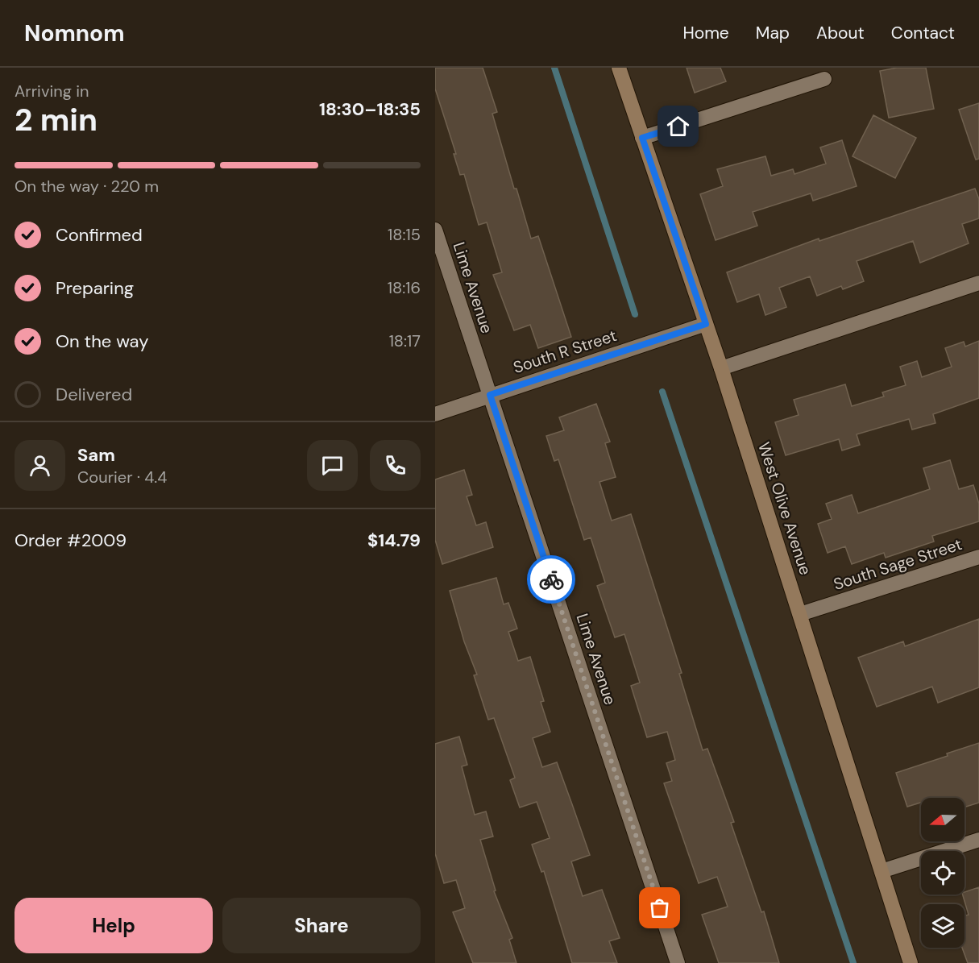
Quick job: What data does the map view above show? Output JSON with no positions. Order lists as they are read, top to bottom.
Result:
{
  "streets": {
    "street": [
      "Lime Avenue",
      "South R Street",
      "West Olive Avenue",
      "South Sage Street"
    ]
  },
  "crossings": [
    ["Lime Avenue", "South R Street"],
    ["South R Street", "West Olive Avenue"],
    ["West Olive Avenue", "South Sage Street"]
  ],
  "north": "left",
  "page": {
    "header": "Nomnom",
    "nav": [
      "Home",
      "Map",
      "About",
      "Contact"
    ],
    "heading": ["2 min", "Arriving in", "18:30–18:35"],
    "panel": [
      "Sam",
      "Courier · 4.4",
      "Order #2009",
      "$14.79"
    ],
    "bar": "On the way · 220 m",
    "list": [
      ["Confirmed", "18:15"],
      ["Preparing", "18:16"],
      ["On the way", "18:17"],
      "Delivered"
    ],
    "buttons": ["Help", "Share"]
  }
}
